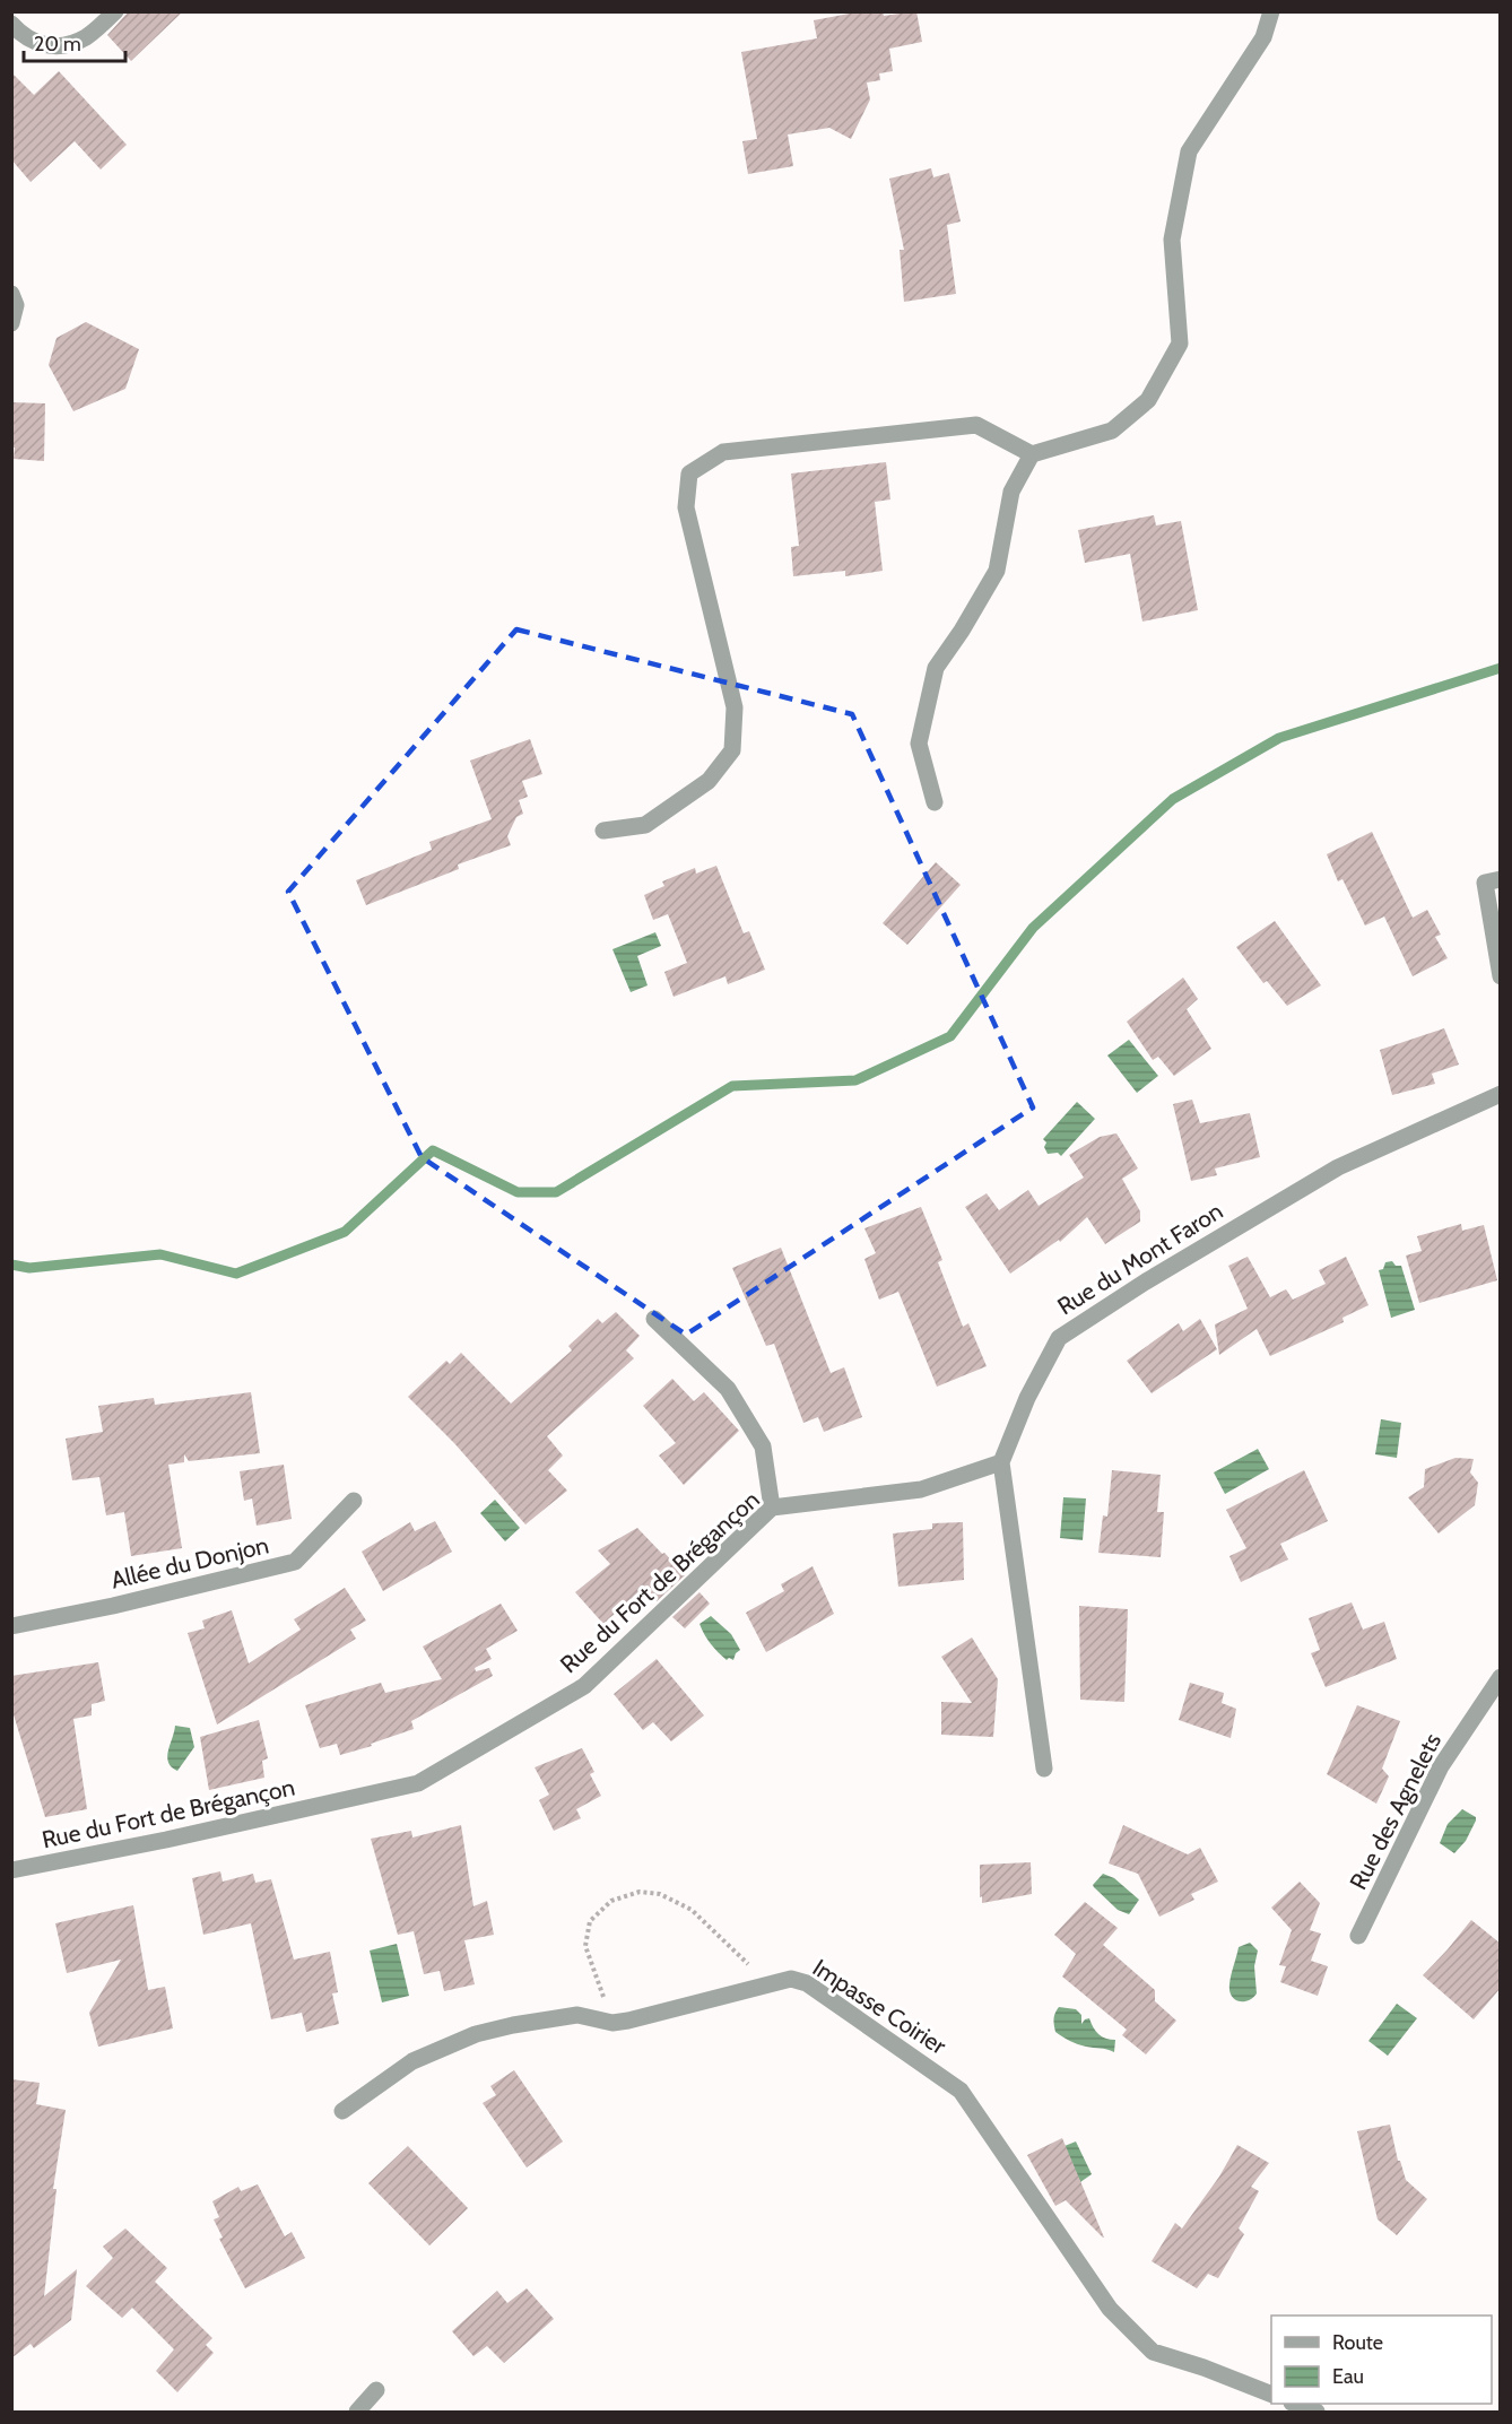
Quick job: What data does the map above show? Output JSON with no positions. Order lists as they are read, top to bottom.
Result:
{
  "streets": {
    "street": [
      "Rue du Mont Faron",
      "Allée du Donjon",
      "Rue du Fort de Brégançon",
      "Rue des Agnelets",
      "Impasse Coirier"
    ]
  },
  "crossings": [
    ["Rue du Mont Faron", "Rue du Fort de Brégançon"]
  ],
  "legend": ["Route", "Eau"],
  "scale_bar": "20 m"
}
